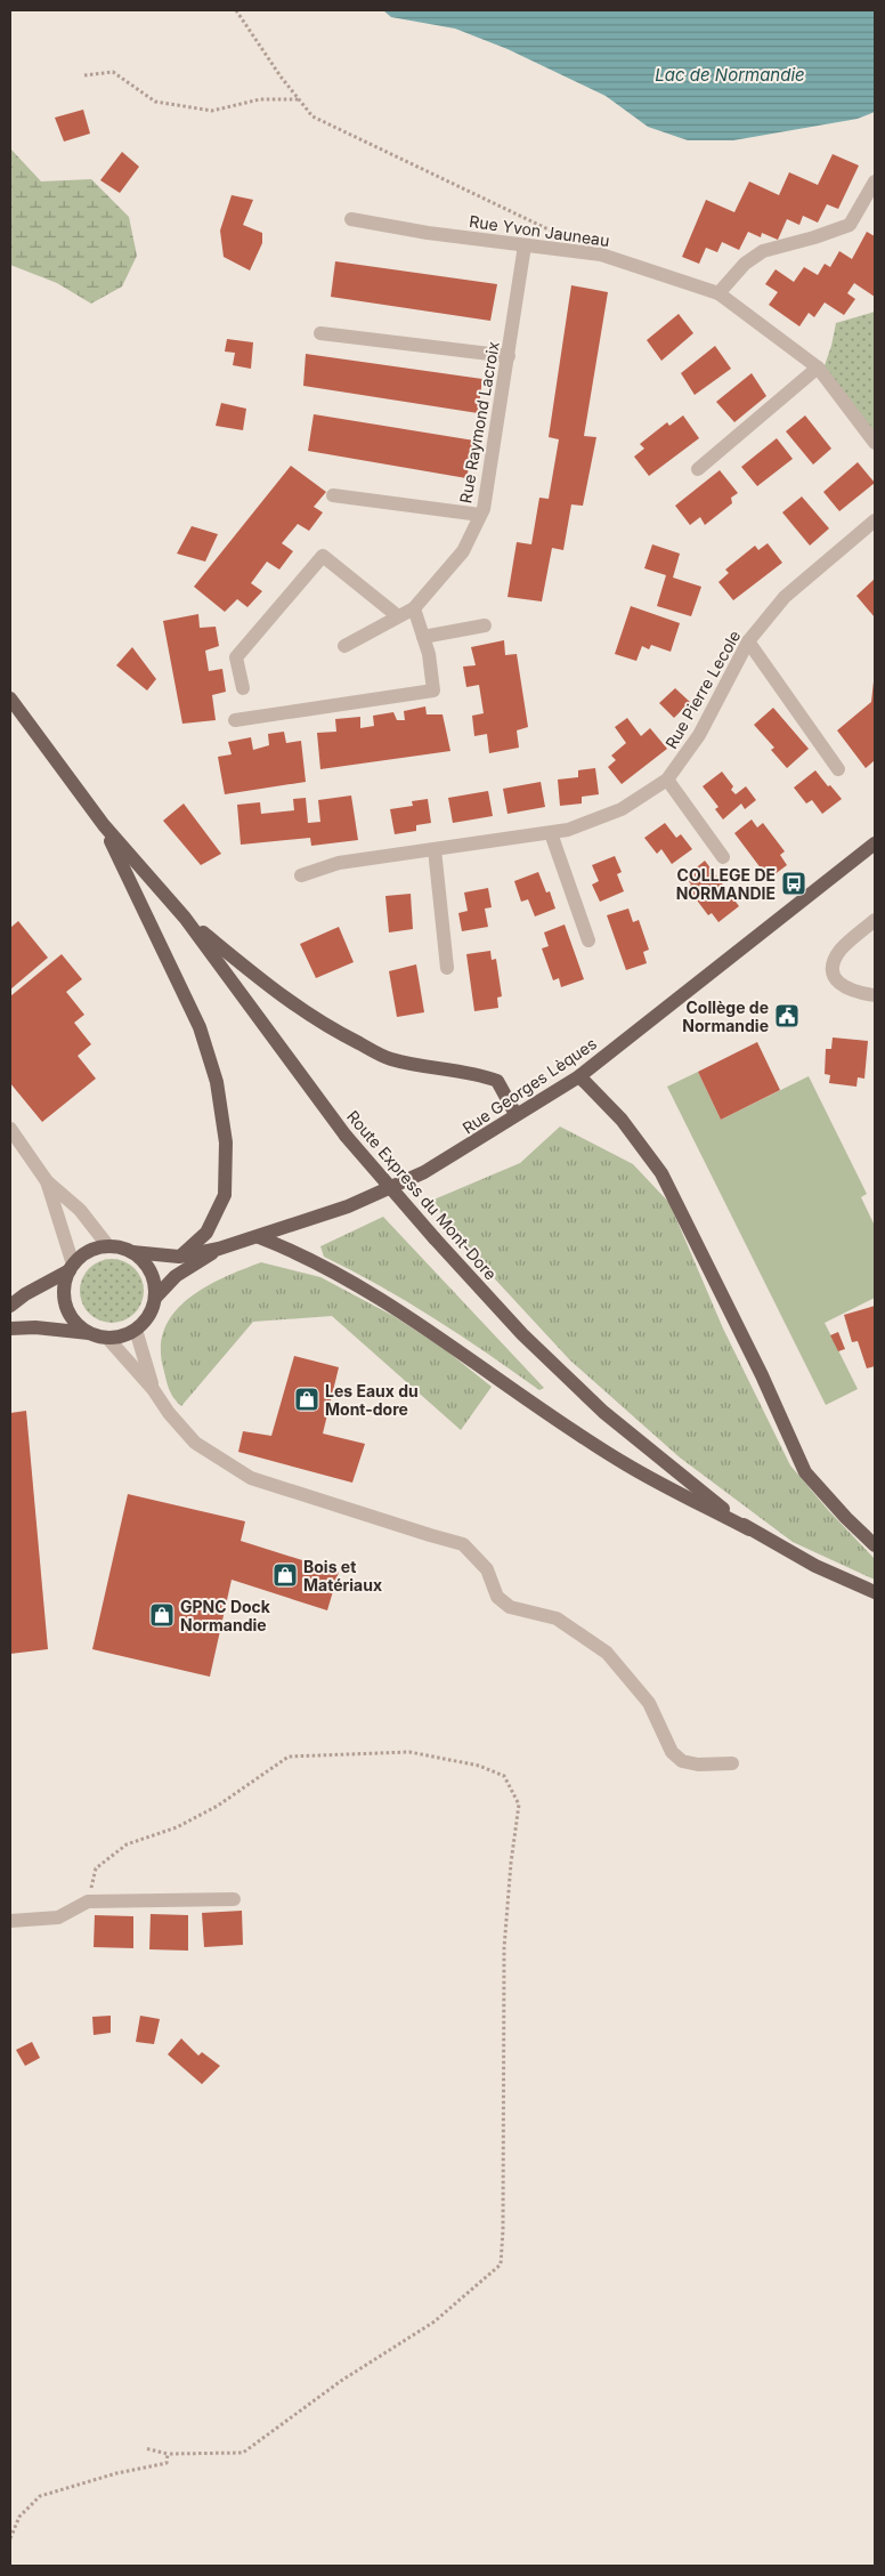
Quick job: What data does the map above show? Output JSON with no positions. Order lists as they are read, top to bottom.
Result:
{
  "streets": {
    "main road": ["Rue Georges Lèques", "Route Express du Mont-Dore"],
    "street": ["Rue Yvon Jauneau", "Rue Raymond Lacroix", "Rue Pierre Lecole"]
  },
  "crossings": [
    ["Rue Yvon Jauneau", "Rue Raymond Lacroix"]
  ],
  "water": ["Lac de Normandie"],
  "places": {
    "bus stop": ["COLLEGE DE NORMANDIE"],
    "public building": ["Collège de Normandie"],
    "shop": ["Les Eaux du Mont-dore", "Bois et Matériaux", "GPNC Dock Normandie"]
  }
}
